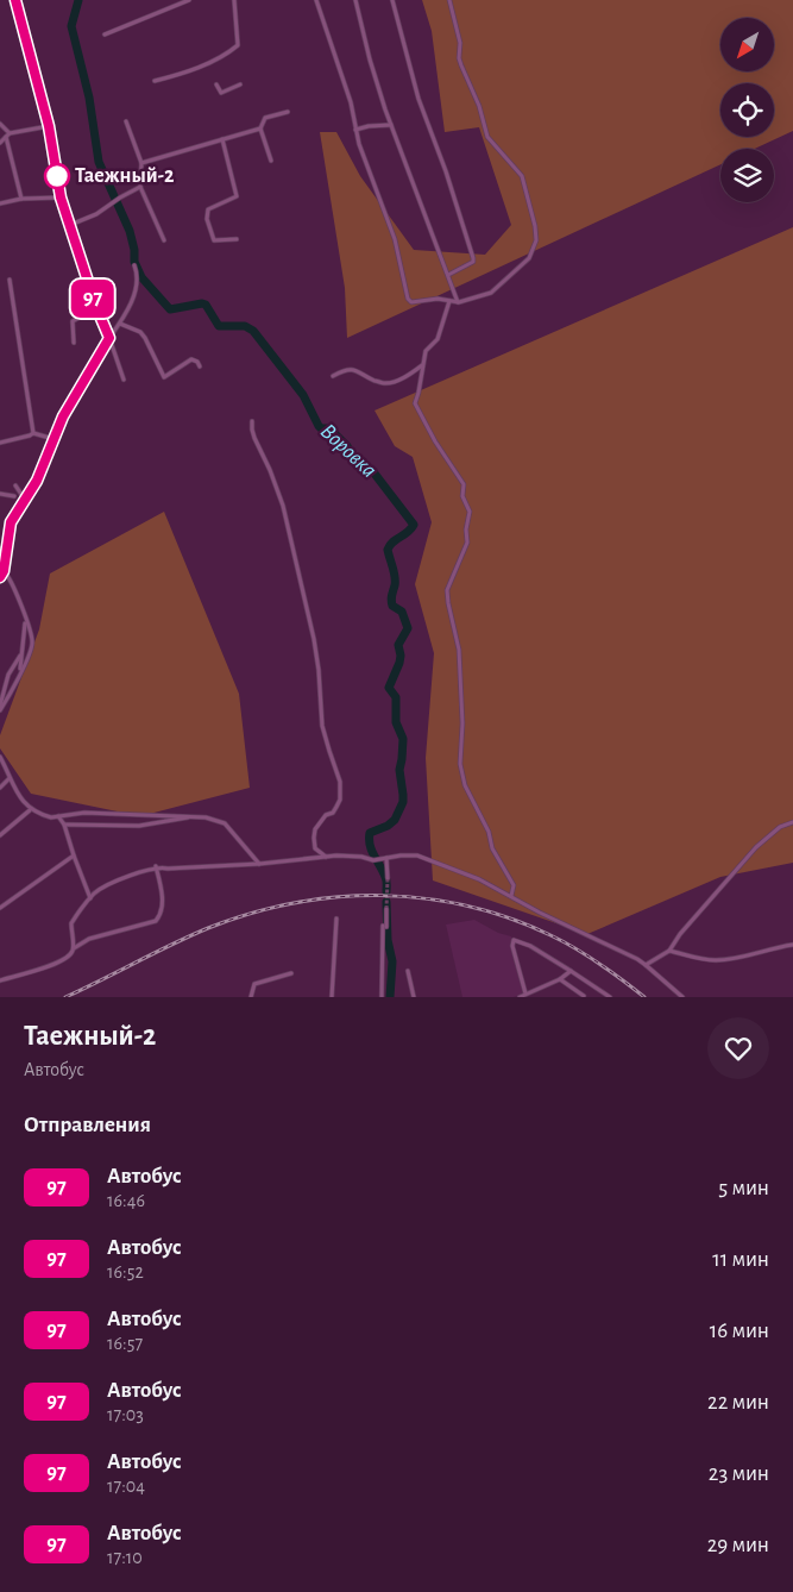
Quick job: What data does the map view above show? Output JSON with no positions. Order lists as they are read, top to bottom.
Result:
{
  "water": ["Воровка"],
  "places": ["Таежный-2"],
  "lines": ["bus line 97"],
  "north": "bottom left",
  "page": {
    "on_map": "97",
    "heading": [
      ["Таежный-2", "Автобус"],
      "Отправления"
    ],
    "list": [
      {
        "mark": "97",
        "name": "Автобус",
        "note": "16:46",
        "value": "5 мин"
      },
      {
        "mark": "97",
        "name": "Автобус",
        "note": "16:52",
        "value": "11 мин"
      },
      {
        "mark": "97",
        "name": "Автобус",
        "note": "16:57",
        "value": "16 мин"
      },
      {
        "mark": "97",
        "name": "Автобус",
        "note": "17:03",
        "value": "22 мин"
      },
      {
        "mark": "97",
        "name": "Автобус",
        "note": "17:04",
        "value": "23 мин"
      },
      {
        "mark": "97",
        "name": "Автобус",
        "note": "17:10",
        "value": "29 мин"
      }
    ]
  }
}
